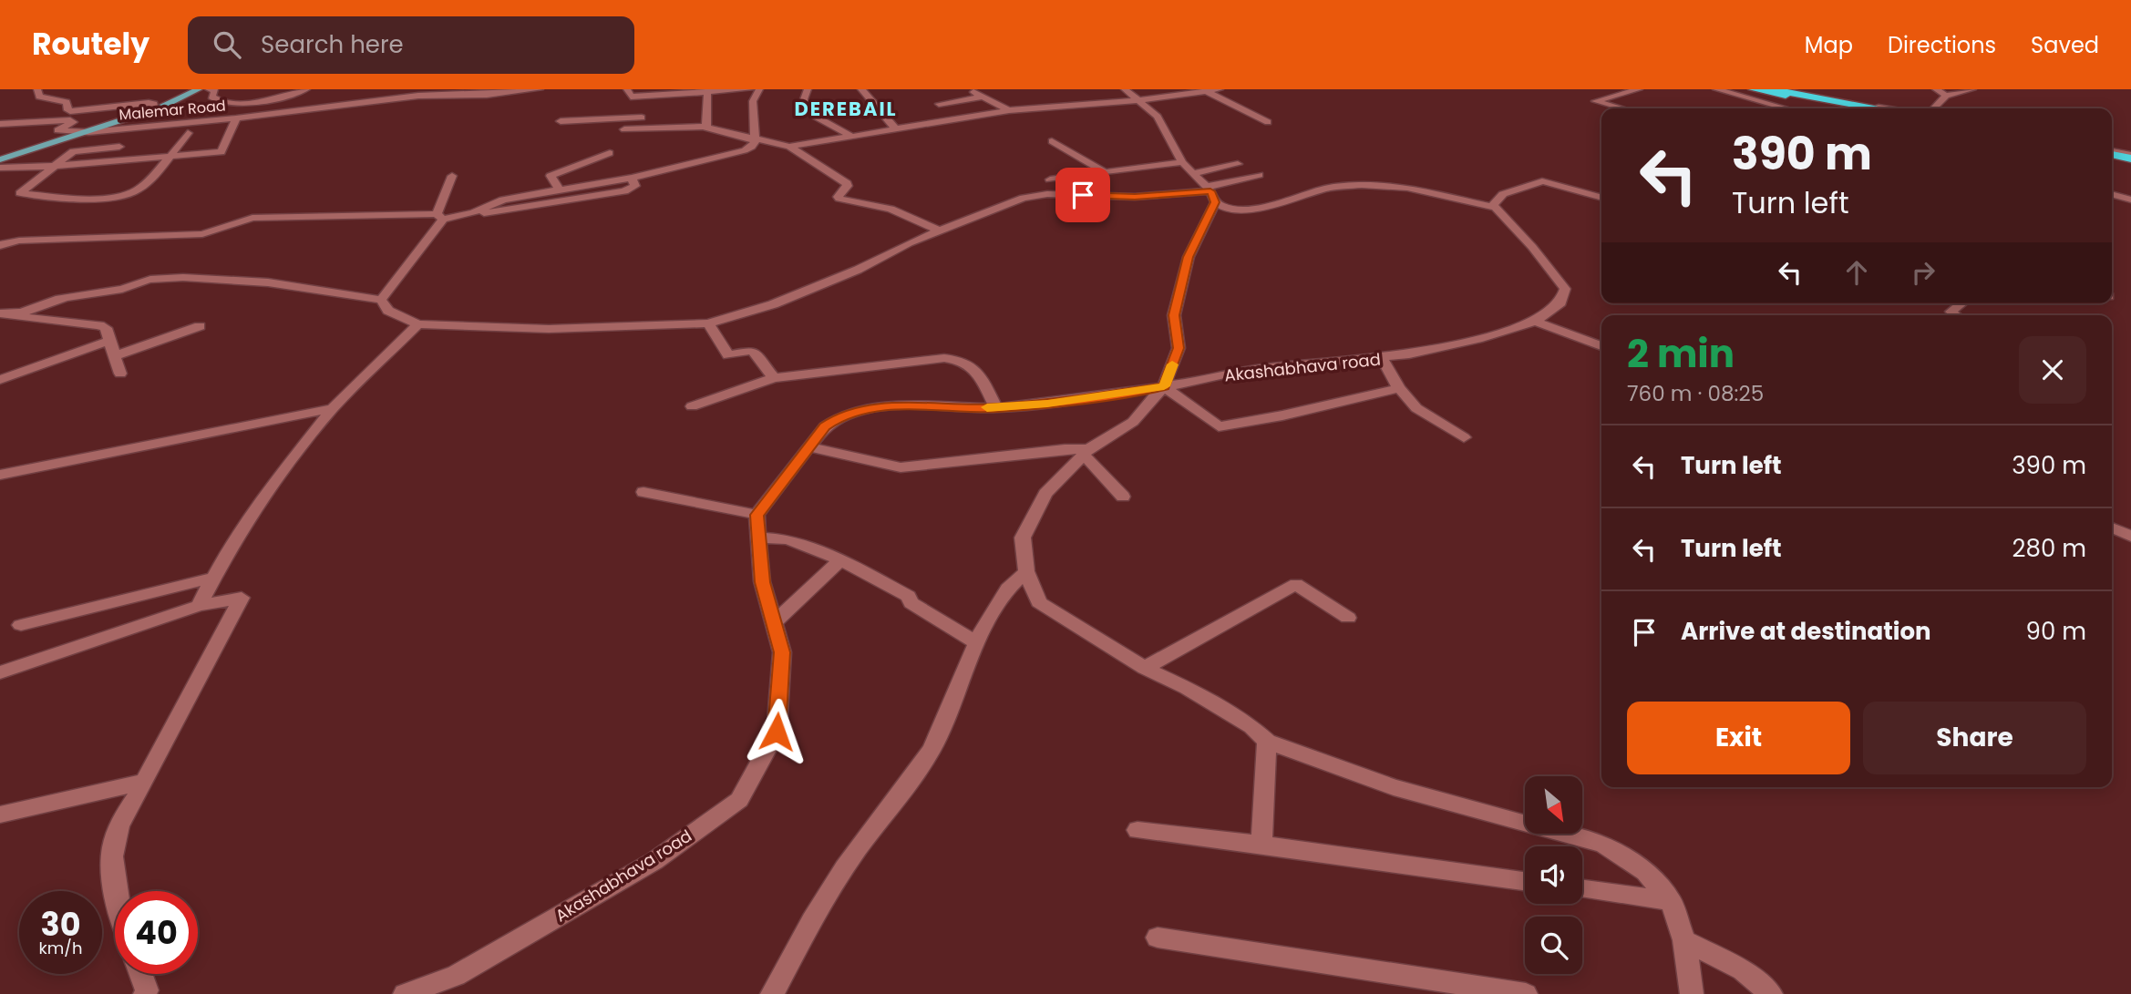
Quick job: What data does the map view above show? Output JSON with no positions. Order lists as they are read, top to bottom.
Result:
{
  "streets": {
    "street": ["Malemar Road", "Akashabhava road"]
  },
  "districts": ["DEREBAIL"],
  "north": "bottom right",
  "page": {
    "header": "Routely",
    "search": "Search here",
    "nav": ["Map", "Directions", "Saved"],
    "turn": ["390 m", "Turn left"],
    "heading": ["2 min", "760 m · 08:25"],
    "list": [
      {
        "name": "Turn left",
        "value": "390 m"
      },
      {
        "name": "Turn left",
        "value": "280 m"
      },
      {
        "name": "Arrive at destination",
        "value": "90 m"
      }
    ],
    "buttons": ["Exit", "Share"],
    "speed": "30 km/h",
    "limit": "40"
  }
}
